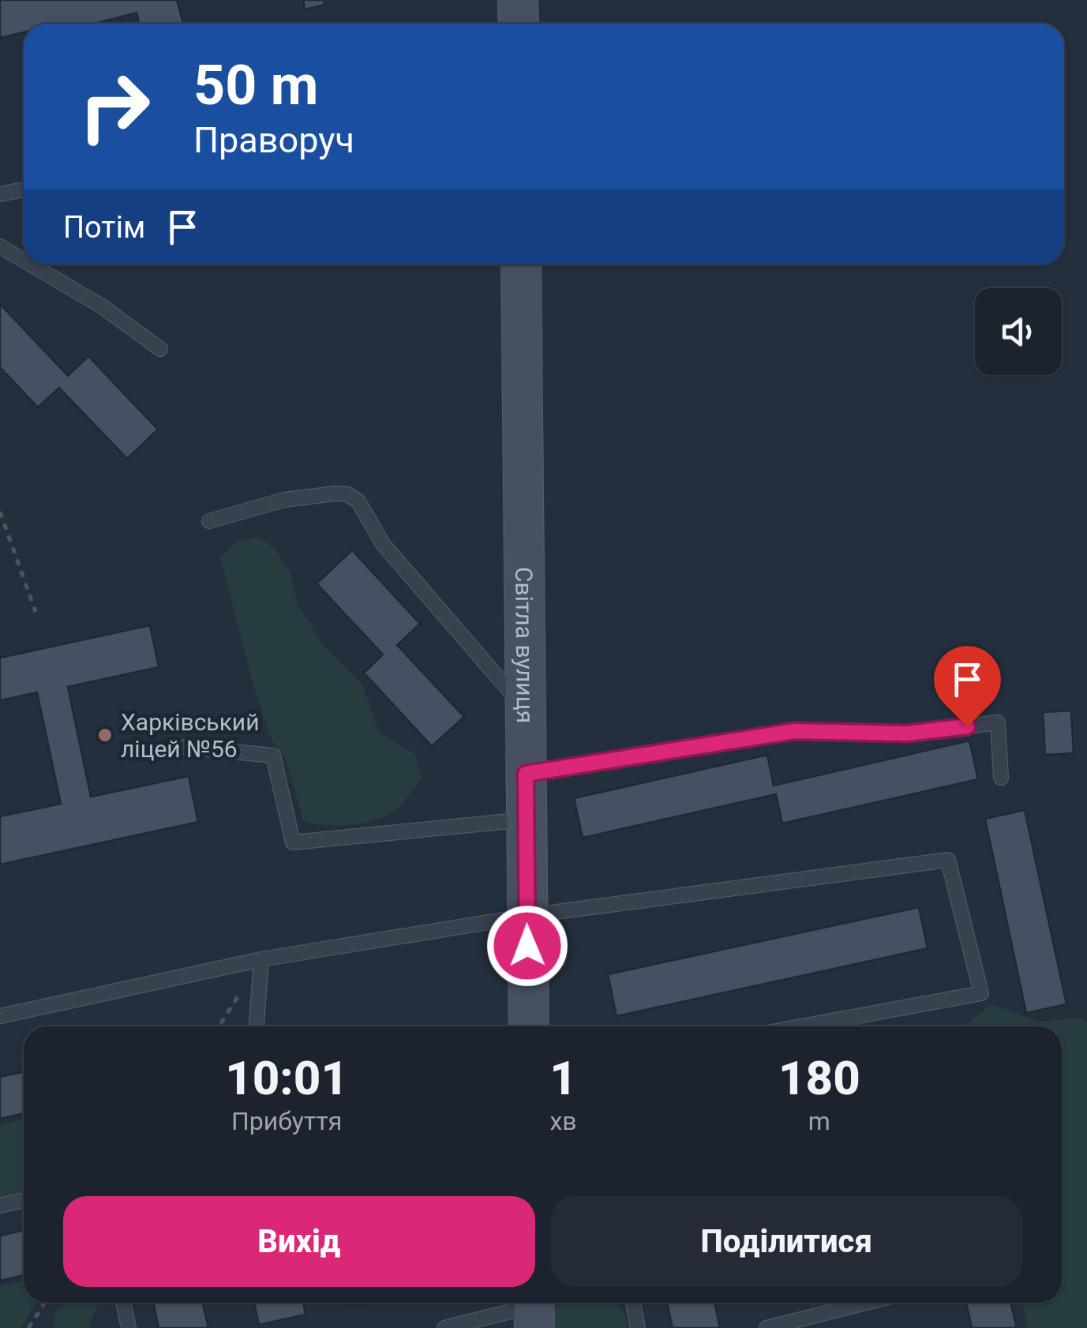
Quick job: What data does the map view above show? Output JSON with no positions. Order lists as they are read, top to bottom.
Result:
{
  "streets": {
    "street": ["Світла вулиця"]
  },
  "places": ["Харківський ліцей №56"],
  "page": {
    "turn": ["50 m", "Праворуч"],
    "then": "Потім",
    "eta": [
      "10:01",
      "Прибуття",
      "1",
      "хв",
      "180",
      "m"
    ],
    "buttons": ["Вихід", "Поділитися"]
  }
}
